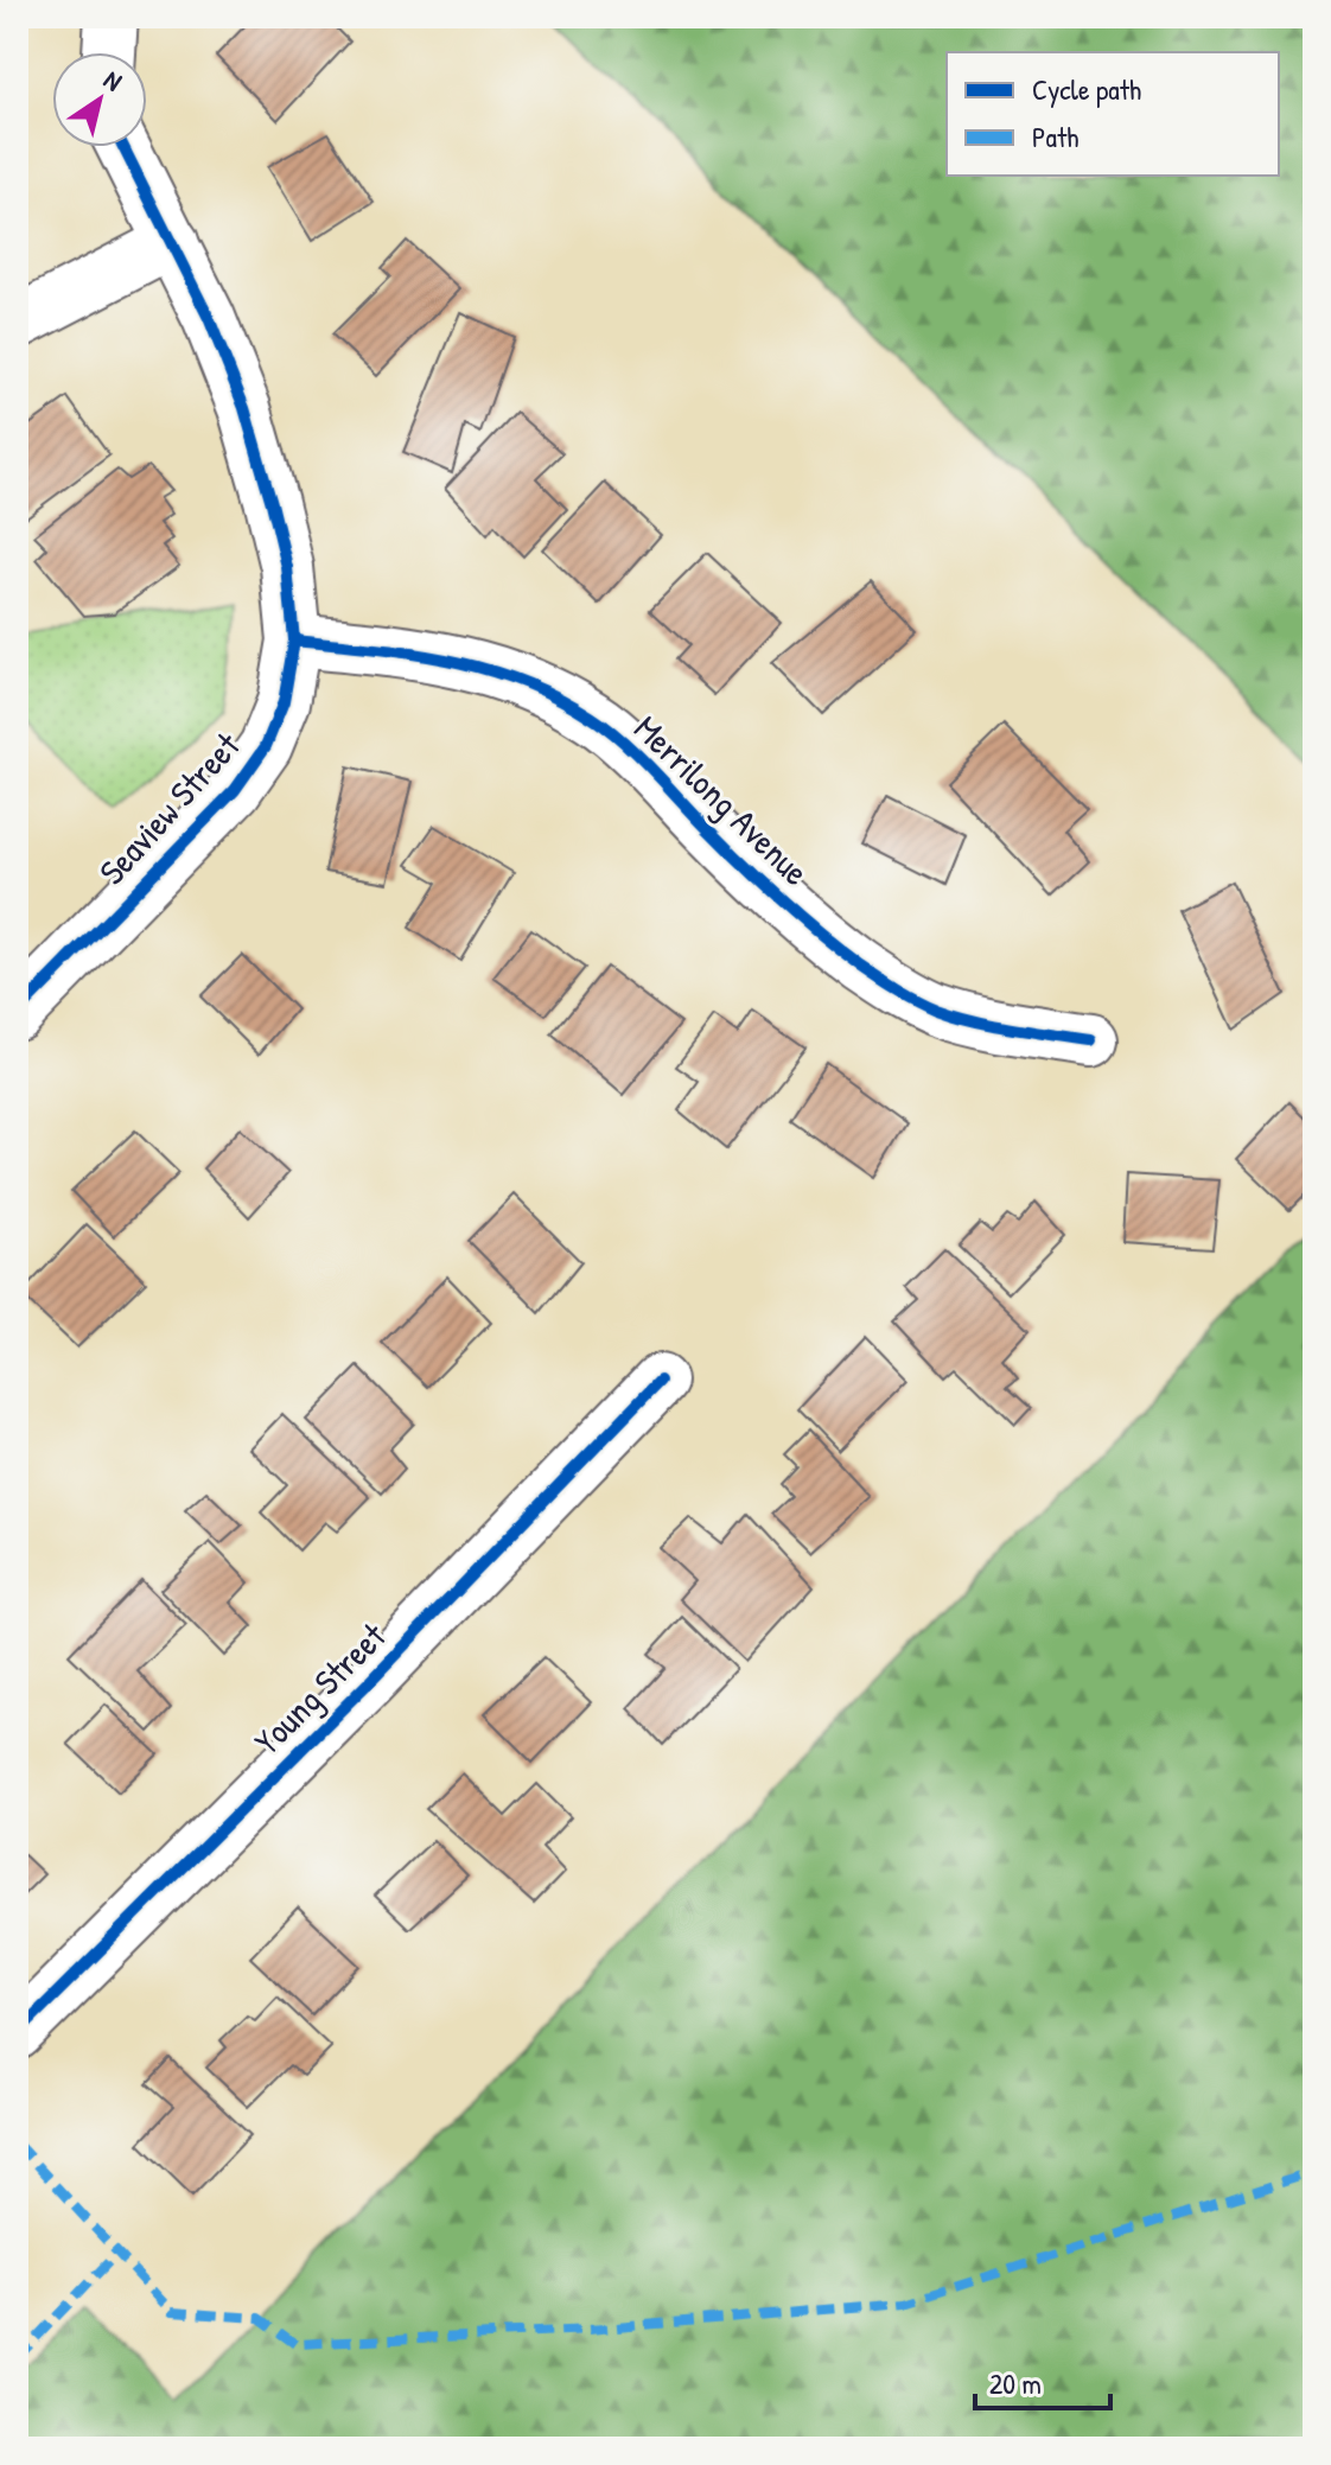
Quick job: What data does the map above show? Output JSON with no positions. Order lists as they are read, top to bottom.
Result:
{
  "streets": {
    "street": ["Merrilong Avenue", "Seaview Street", "Young Street"]
  },
  "crossings": [
    ["Merrilong Avenue", "Seaview Street"]
  ],
  "legend": ["Cycle path", "Path"],
  "scale_bar": "20 m",
  "north": "top right"
}
